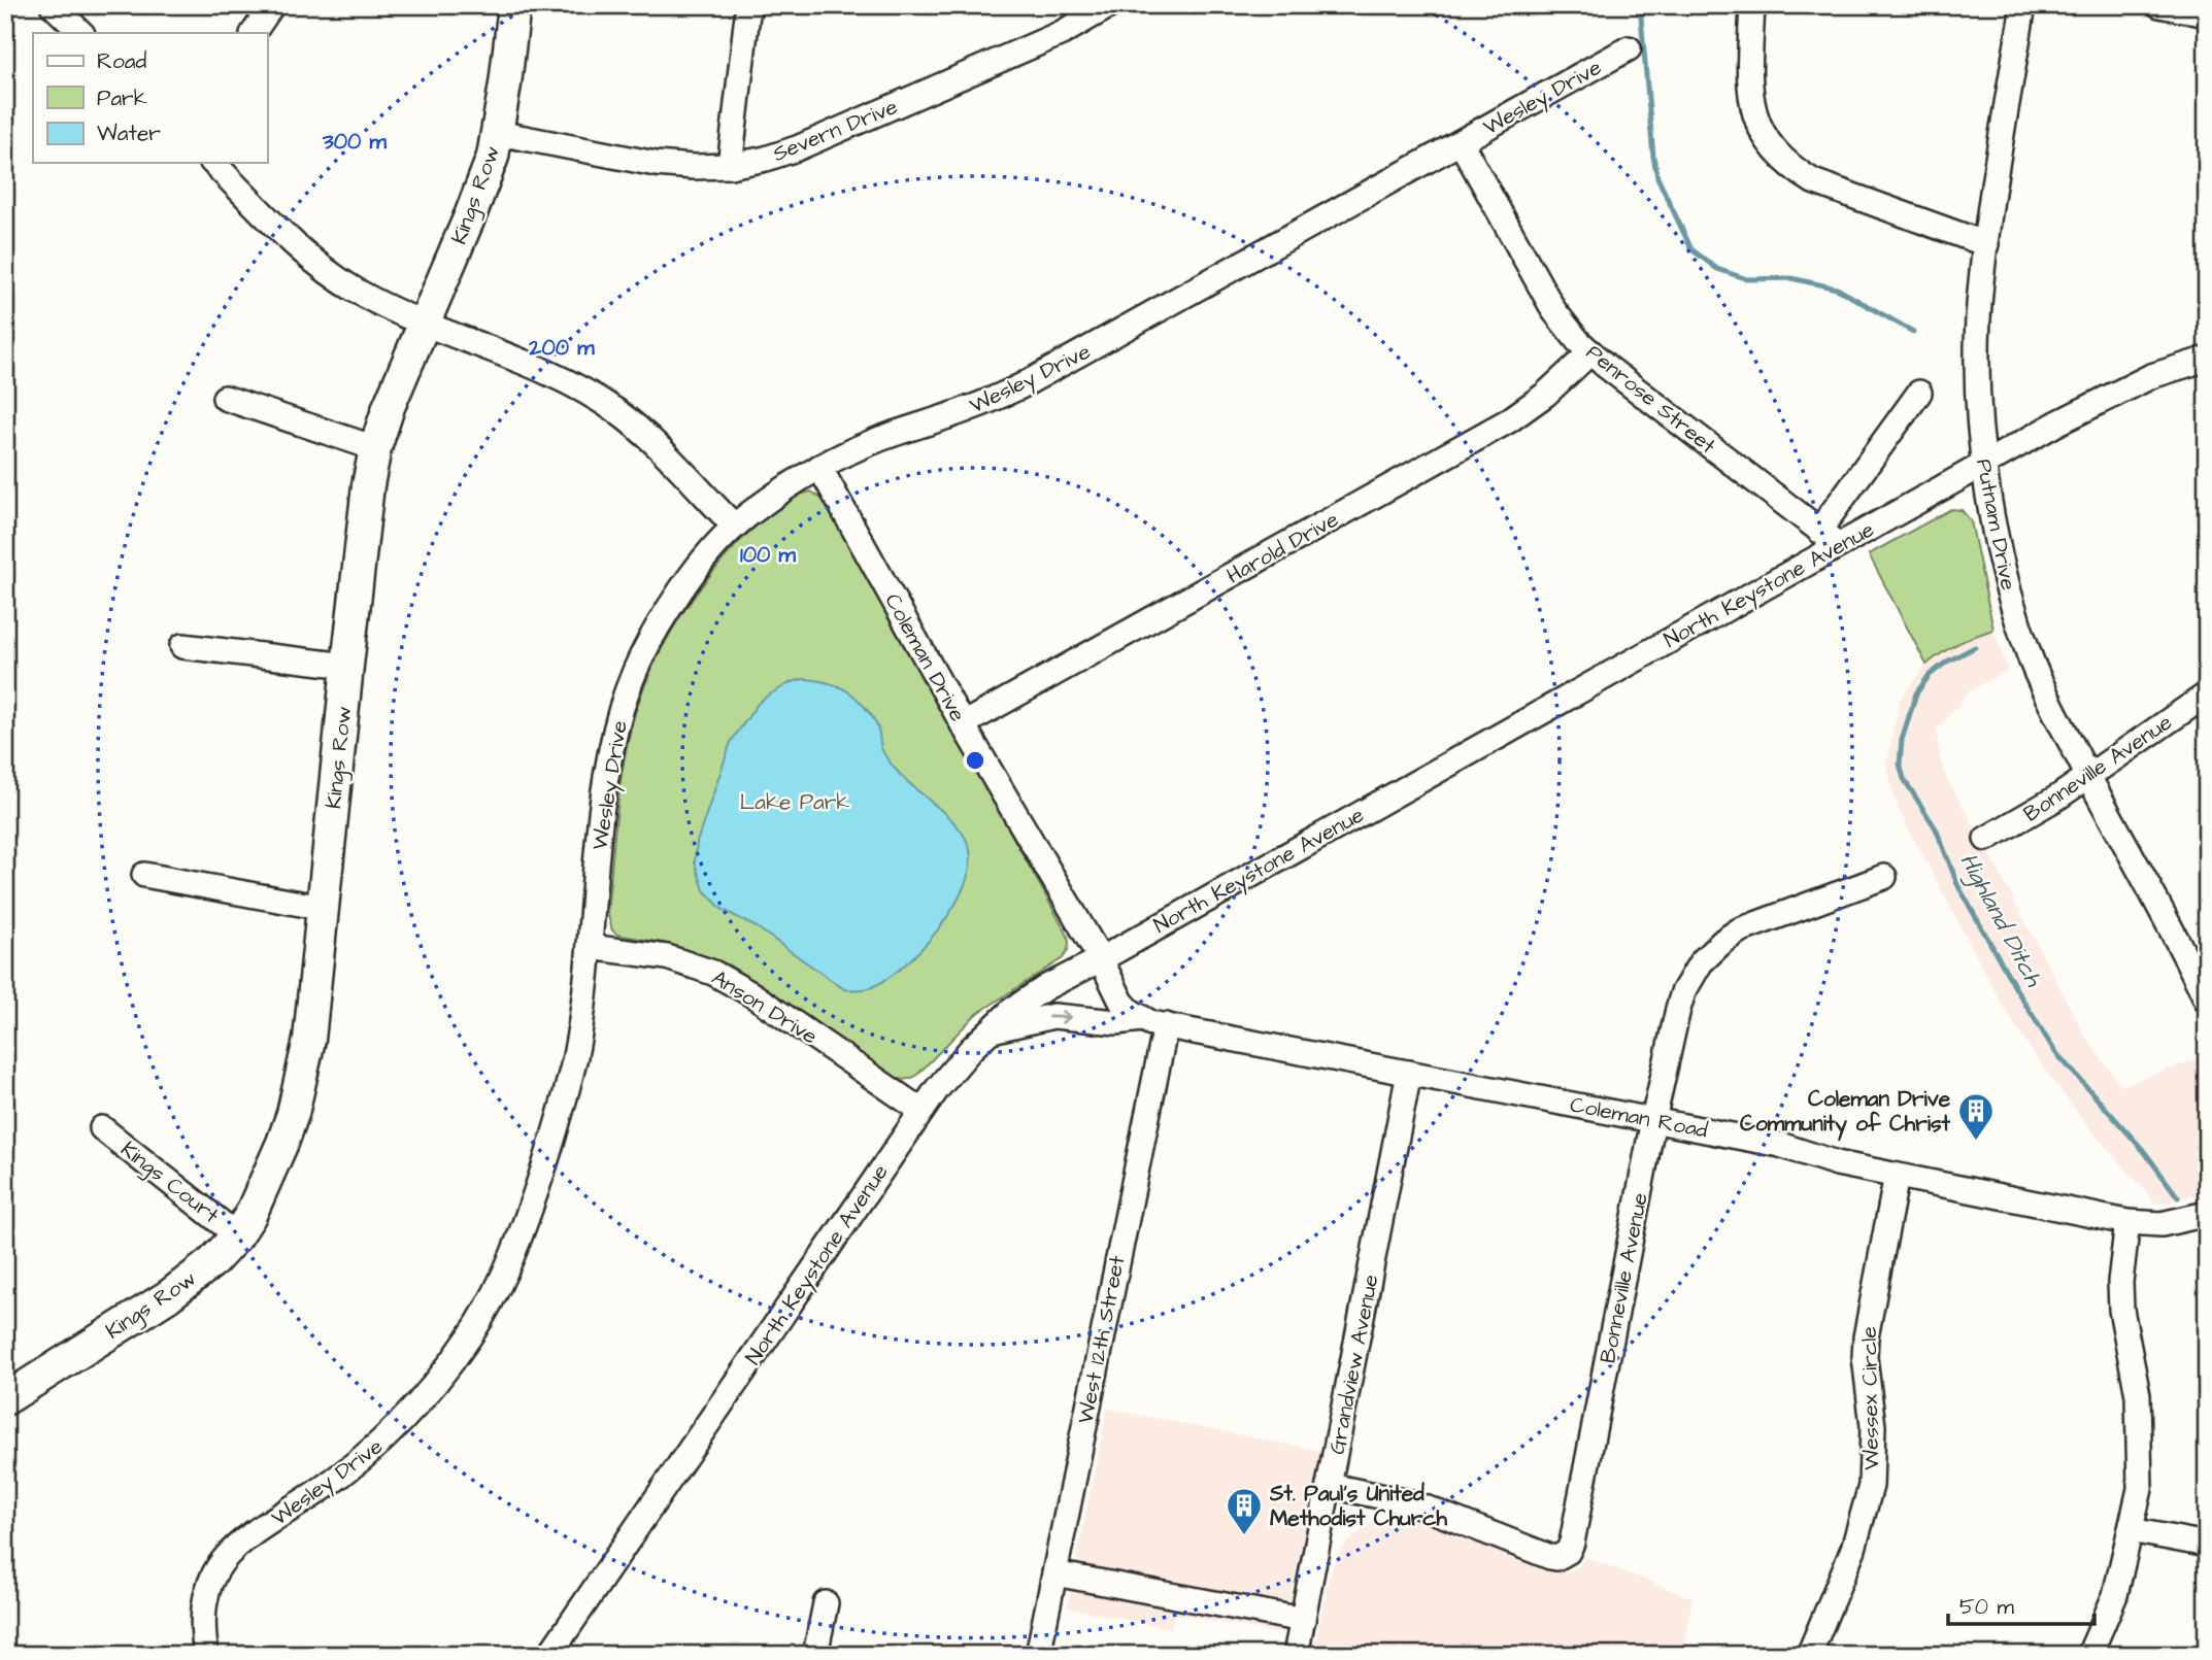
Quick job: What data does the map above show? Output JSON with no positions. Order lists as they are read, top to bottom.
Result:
{
  "streets": {
    "main road": ["Kings Row"],
    "street": [
      "Wesley Drive",
      "Severn Drive",
      "Penrose Street",
      "Putnam Drive",
      "Harold Drive",
      "North Keystone Avenue",
      "Coleman Drive",
      "Bonneville Avenue",
      "Anson Drive",
      "Coleman Road",
      "Kings Court",
      "West 12th Street",
      "Grandview Avenue",
      "Wessex Circle"
    ]
  },
  "crossings": [
    ["Wesley Drive", "Penrose Street"],
    ["Wesley Drive", "Coleman Drive"],
    ["Wesley Drive", "Anson Drive"],
    ["Severn Drive", "Kings Row"],
    ["Kings Row", "Kings Court"],
    ["Penrose Street", "Harold Drive"],
    ["Penrose Street", "North Keystone Avenue"],
    ["Putnam Drive", "North Keystone Avenue"],
    ["Putnam Drive", "Bonneville Avenue"],
    ["Harold Drive", "Coleman Drive"],
    ["North Keystone Avenue", "Coleman Drive"],
    ["North Keystone Avenue", "Anson Drive"],
    ["Bonneville Avenue", "Coleman Road"],
    ["Bonneville Avenue", "Grandview Avenue"],
    ["Coleman Road", "West 12th Street"],
    ["Coleman Road", "Grandview Avenue"],
    ["Coleman Road", "Wessex Circle"]
  ],
  "water": ["Highland Ditch"],
  "parks": ["Lake Park"],
  "places": {
    "building": ["Coleman Drive Community of Christ", "St. Paul's United Methodist Church"]
  },
  "legend": ["Road", "Park", "Water"],
  "scale_bar": "50 m",
  "rings": ["300 m", "200 m", "100 m"]
}
